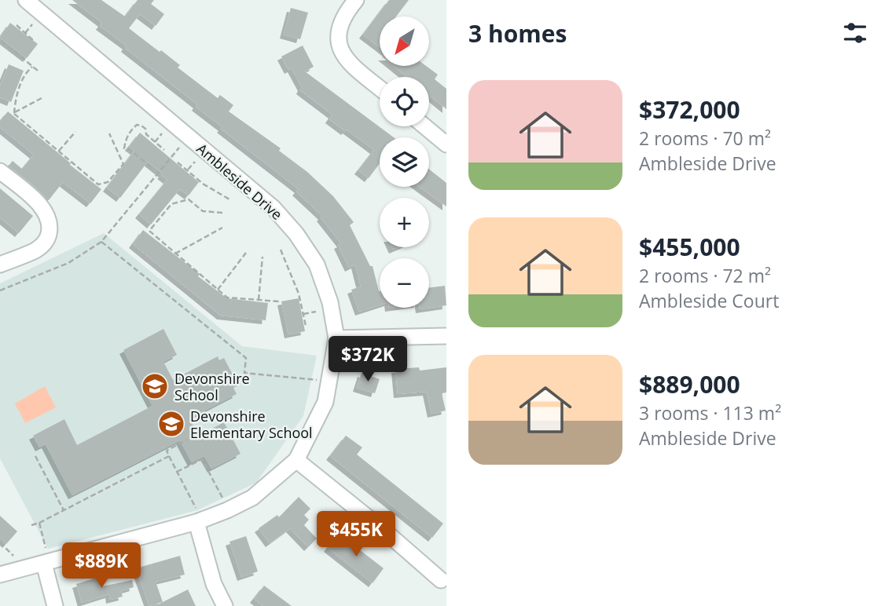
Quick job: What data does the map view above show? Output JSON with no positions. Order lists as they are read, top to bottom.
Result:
{
  "streets": {
    "street": ["Ambleside Drive"]
  },
  "places": {
    "school or university": ["Devonshire School", "Devonshire Elementary School"]
  },
  "north": "bottom left",
  "page": {
    "heading": "3 homes",
    "map_buttons": ["+", "−"],
    "list": [
      {
        "name": "$372,000",
        "note": "2 rooms · 70 m² · Ambleside Drive"
      },
      {
        "name": "$455,000",
        "note": "2 rooms · 72 m² · Ambleside Court"
      },
      {
        "name": "$889,000",
        "note": "3 rooms · 113 m² · Ambleside Drive"
      }
    ],
    "price": ["$372K", "$455K", "$889K"]
  }
}
